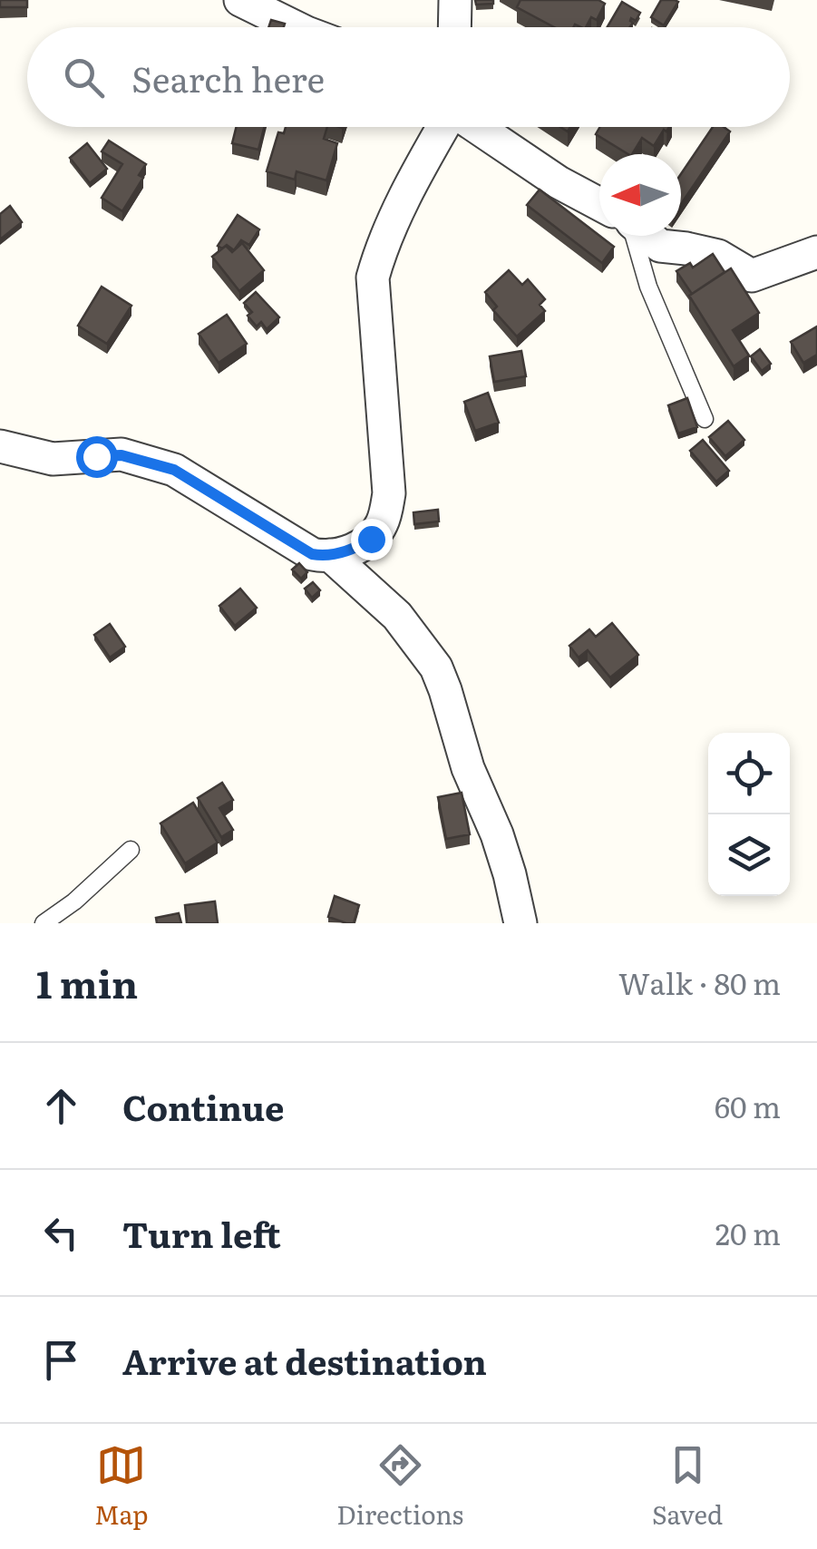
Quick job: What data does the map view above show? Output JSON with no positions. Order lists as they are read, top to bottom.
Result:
{
  "north": "left",
  "page": {
    "search": "Search here",
    "heading": ["1 min", "Walk · 80 m"],
    "list": [
      ["Continue", "60 m"],
      ["Turn left", "20 m"],
      "Arrive at destination"
    ],
    "nav": ["Map", "Directions", "Saved"]
  }
}
